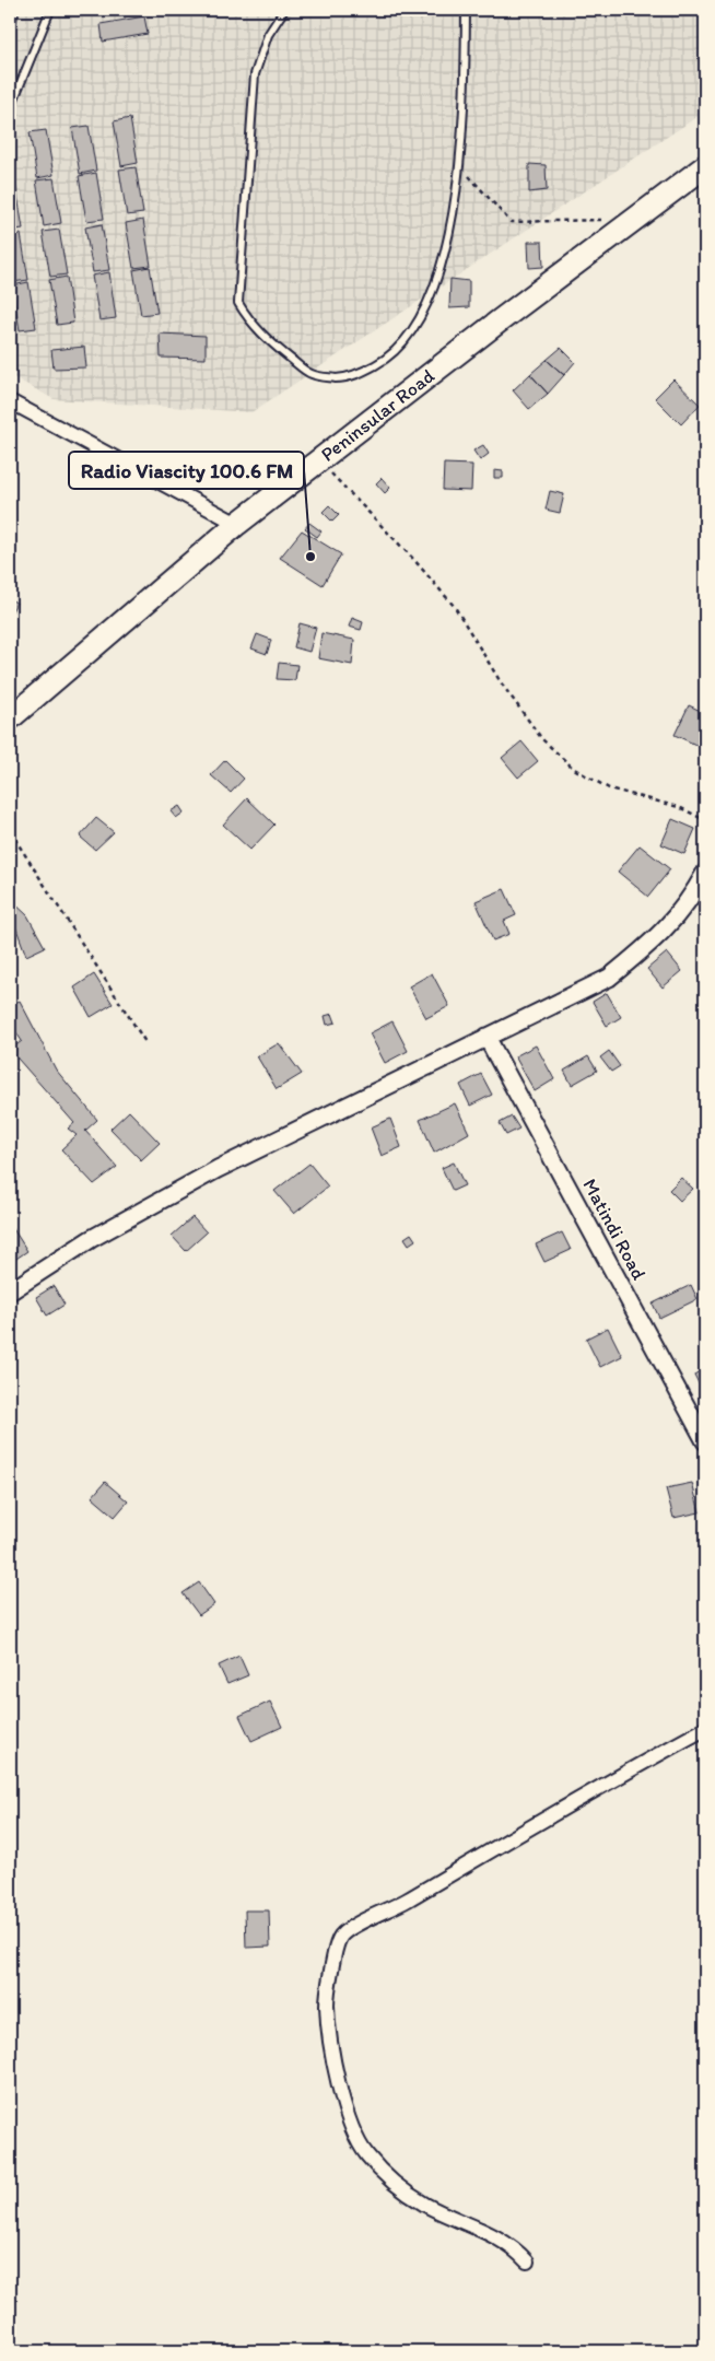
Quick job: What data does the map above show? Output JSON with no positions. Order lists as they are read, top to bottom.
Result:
{
  "streets": {
    "main road": ["Peninsular Road"],
    "street": ["Matindi Road"]
  },
  "places": ["Radio Viascity 100.6 FM"]
}
